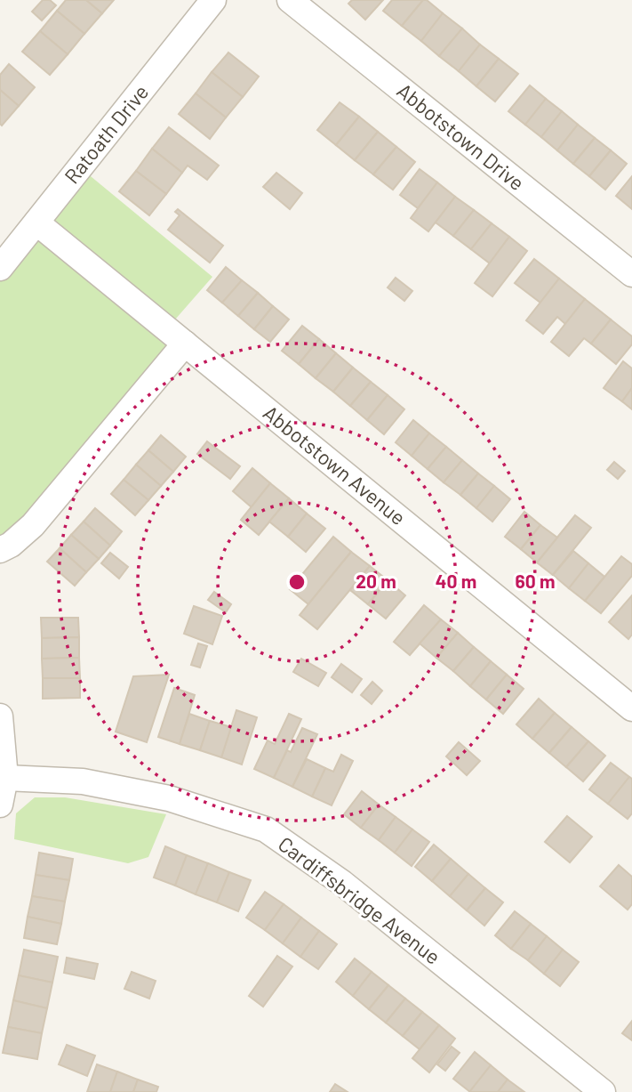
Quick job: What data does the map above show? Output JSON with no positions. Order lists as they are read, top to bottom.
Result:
{
  "streets": {
    "street": [
      "Ratoath Drive",
      "Abbotstown Drive",
      "Abbotstown Avenue",
      "Cardiffsbridge Avenue"
    ]
  },
  "crossings": [
    ["Ratoath Drive", "Abbotstown Avenue"]
  ],
  "rings": ["20 m", "40 m", "60 m"]
}
